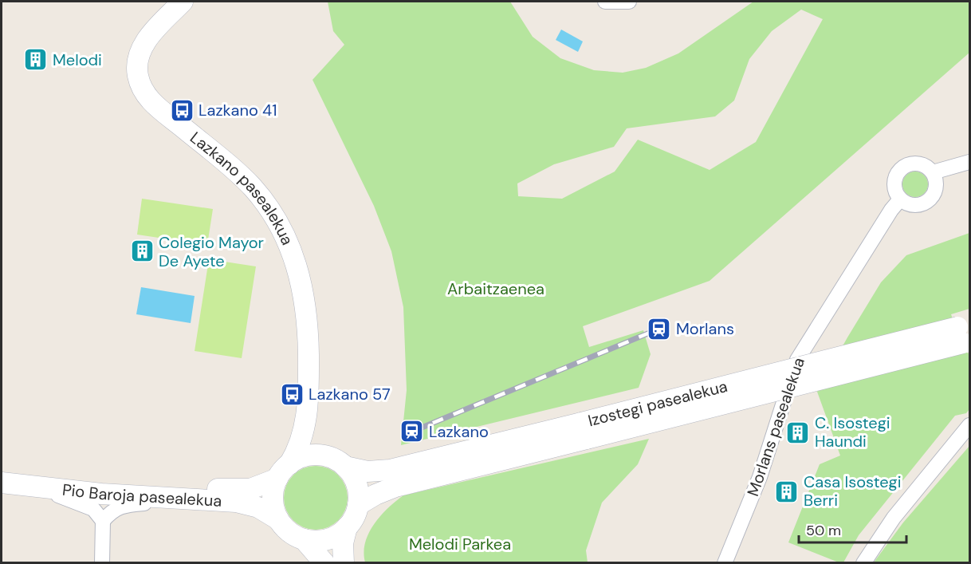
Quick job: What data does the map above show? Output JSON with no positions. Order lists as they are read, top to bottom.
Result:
{
  "streets": {
    "main road": ["Lazkano pasealekua", "Izostegi pasealekua", "Pio Baroja pasealekua"],
    "street": ["Morlans pasealekua"]
  },
  "crossings": [
    ["Izostegi pasealekua", "Pio Baroja pasealekua"]
  ],
  "parks": ["Arbaitzaenea", "Melodi Parkea"],
  "places": {
    "building": [
      "Melodi",
      "Colegio Mayor De Ayete",
      "C. Isostegi Haundi",
      "Casa Isostegi Berri"
    ],
    "bus stop": ["Lazkano 41", "Lazkano 57"],
    "station": ["Morlans", "Lazkano"]
  },
  "scale_bar": "50 m"
}
